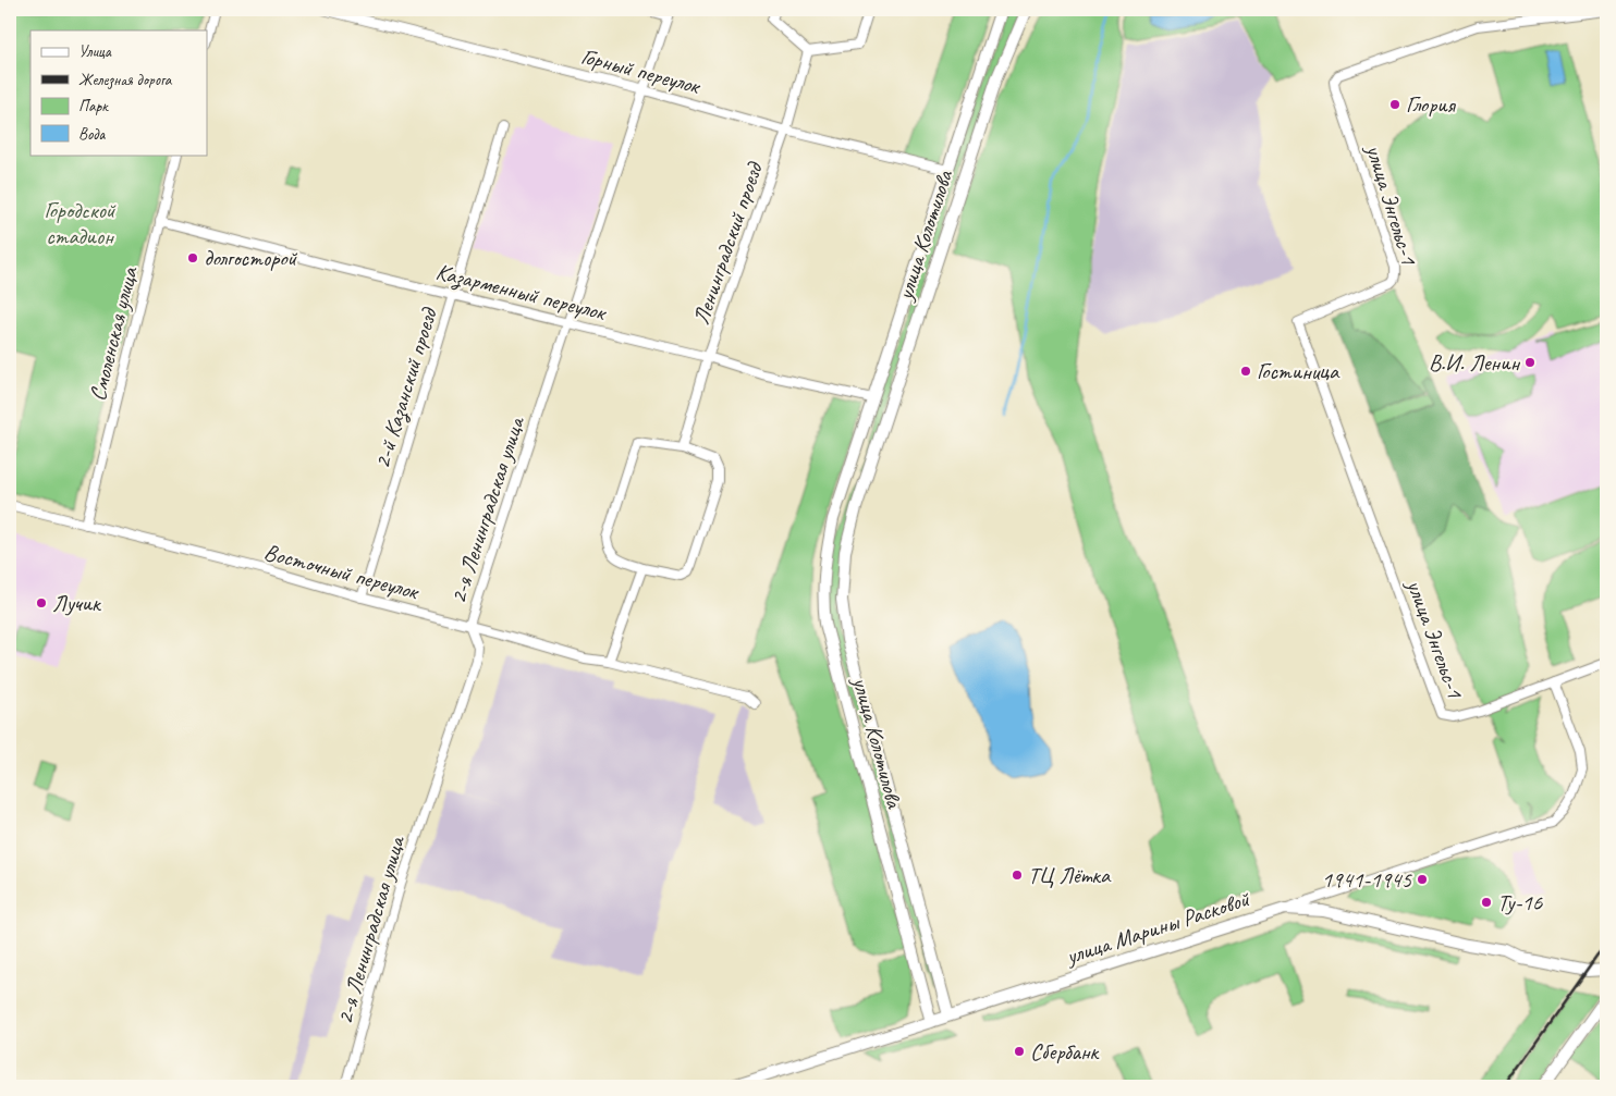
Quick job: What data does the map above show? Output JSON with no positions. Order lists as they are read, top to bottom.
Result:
{
  "streets": {
    "main road": ["улица Колотилова", "улица Марины Расковой"],
    "street": [
      "Горный переулок",
      "улица Энгельс-1",
      "Ленинградский проезд",
      "Казарменный переулок",
      "Смоленская улица",
      "2-й Казанский проезд",
      "2-я Ленинградская улица",
      "Восточный переулок"
    ]
  },
  "crossings": [
    ["Горный переулок", "улица Колотилова"],
    ["Горный переулок", "Ленинградский проезд"],
    ["Горный переулок", "2-я Ленинградская улица"],
    ["улица Колотилова", "Казарменный переулок"],
    ["улица Колотилова", "улица Марины Расковой"],
    ["Ленинградский проезд", "Казарменный переулок"],
    ["Казарменный переулок", "Смоленская улица"],
    ["Казарменный переулок", "2-й Казанский проезд"],
    ["Казарменный переулок", "2-я Ленинградская улица"],
    ["Смоленская улица", "Восточный переулок"],
    ["2-й Казанский проезд", "Восточный переулок"],
    ["2-я Ленинградская улица", "Восточный переулок"]
  ],
  "parks": ["Городской стадион"],
  "places": [
    "Глория",
    "долгосторой",
    "В.И. Ленин",
    "Гостиница",
    "Лучик",
    "ТЦ Лётка",
    "1941-1945",
    "Ту-16",
    "Сбербанк"
  ],
  "legend": [
    "Улица",
    "Железная дорога",
    "Парк",
    "Вода"
  ]
}
